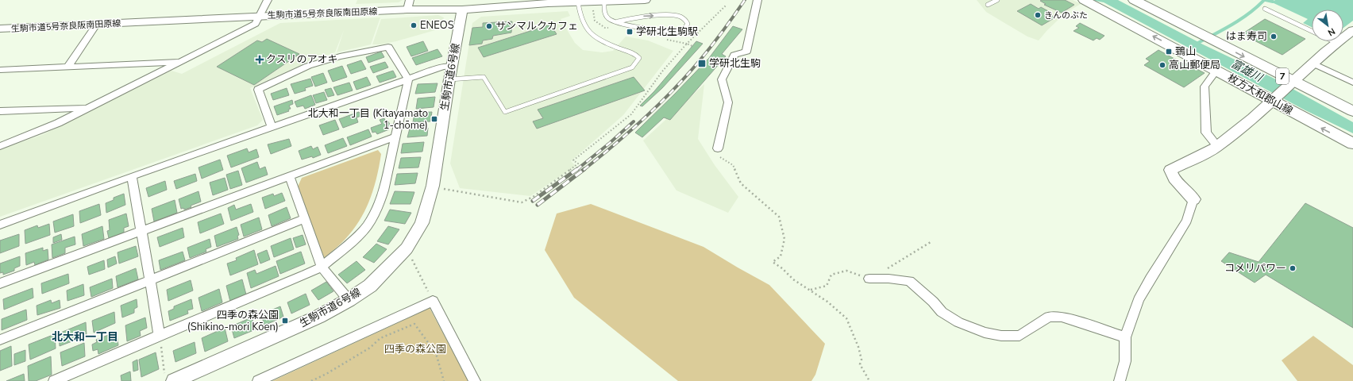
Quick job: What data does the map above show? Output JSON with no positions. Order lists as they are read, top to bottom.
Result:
{
  "streets": {
    "main road": ["7", "枚方大和郡山線"],
    "street": ["生駒市道5号奈良阪南田原線", "生駒市道6号線"]
  },
  "crossings": [
    ["生駒市道5号奈良阪南田原線", "生駒市道6号線"]
  ],
  "districts": ["北大和一丁目"],
  "water": ["富雄川"],
  "parks": ["四季の森公園"],
  "places": {
    "other": [
      "きんのぶた",
      "ENEOS",
      "サンマルクカフェ",
      "はま寿司",
      "高山郵便局",
      "コメリパワー"
    ],
    "transit": [
      "学研北生駒駅",
      "鵄山",
      "学研北生駒",
      "北大和一丁目 (Kitayamato 1-chōme)",
      "四季の森公園 (Shikino-mori Kōen)"
    ],
    "health": ["クスリのアオキ"]
  },
  "north": "bottom right"
}
